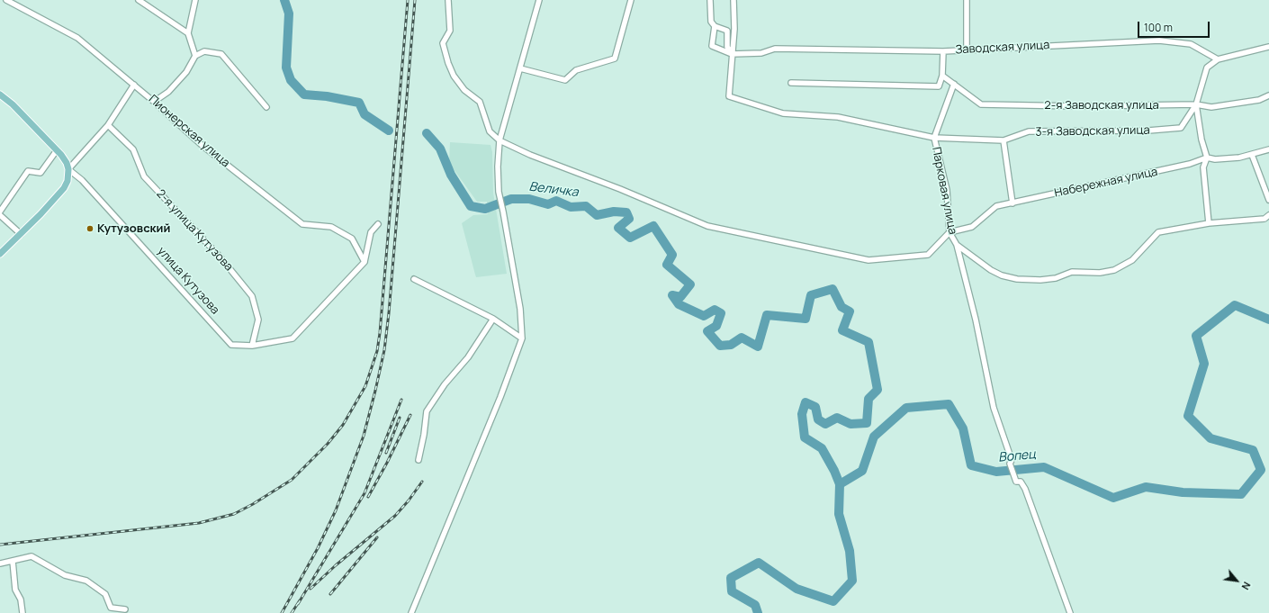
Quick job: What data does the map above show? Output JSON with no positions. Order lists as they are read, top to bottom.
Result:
{
  "streets": {
    "main road": ["улица Кутузова"],
    "street": [
      "Заводская улица",
      "2-я Заводская улица",
      "Пионерская улица",
      "3-я Заводская улица",
      "Набережная улица",
      "Парковая улица",
      "2-я улица Кутузова"
    ]
  },
  "crossings": [
    ["Заводская улица", "Парковая улица"],
    ["2-я Заводская улица", "3-я Заводская улица"],
    ["Пионерская улица", "улица Кутузова"],
    ["3-я Заводская улица", "Парковая улица"],
    ["Набережная улица", "Парковая улица"],
    ["2-я улица Кутузова", "улица Кутузова"]
  ],
  "water": ["Величка", "Вопец"],
  "places": ["Кутузовский"],
  "scale_bar": "100 m",
  "north": "bottom right"
}
